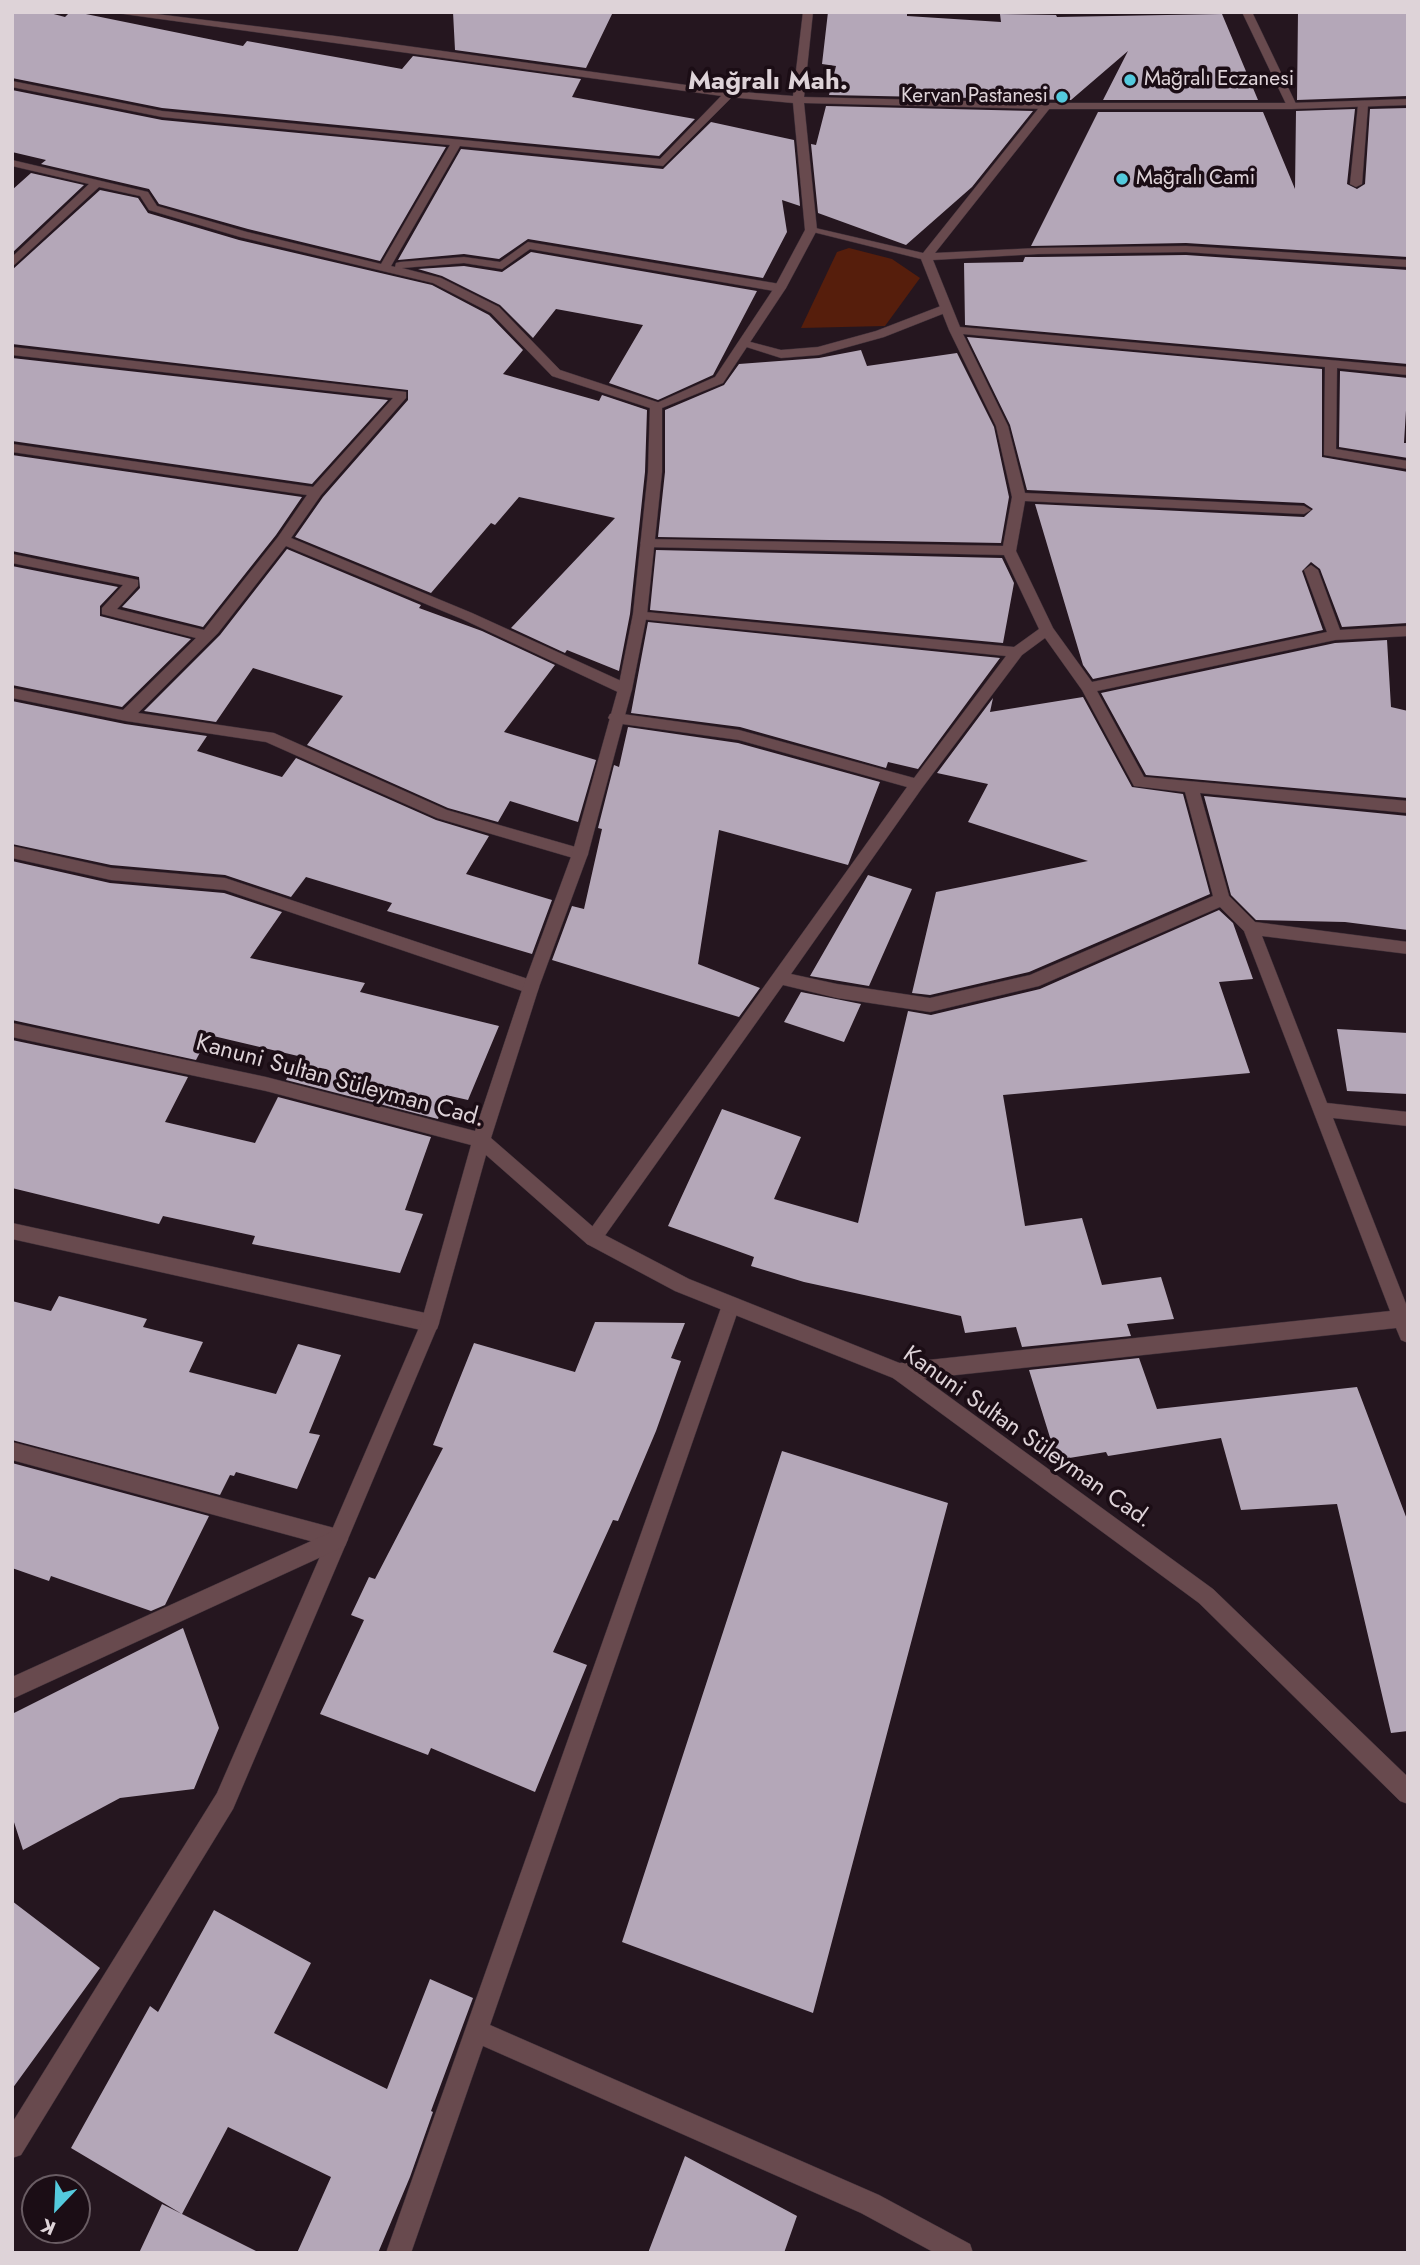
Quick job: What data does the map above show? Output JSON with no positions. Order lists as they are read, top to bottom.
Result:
{
  "streets": {
    "street": ["Kanuni Sultan Süleyman Cad."]
  },
  "districts": ["Mağralı Mah."],
  "places": ["Mağralı Eczanesi", "Kervan Pastanesi", "Mağralı Cami"],
  "north": "bottom left"
}
